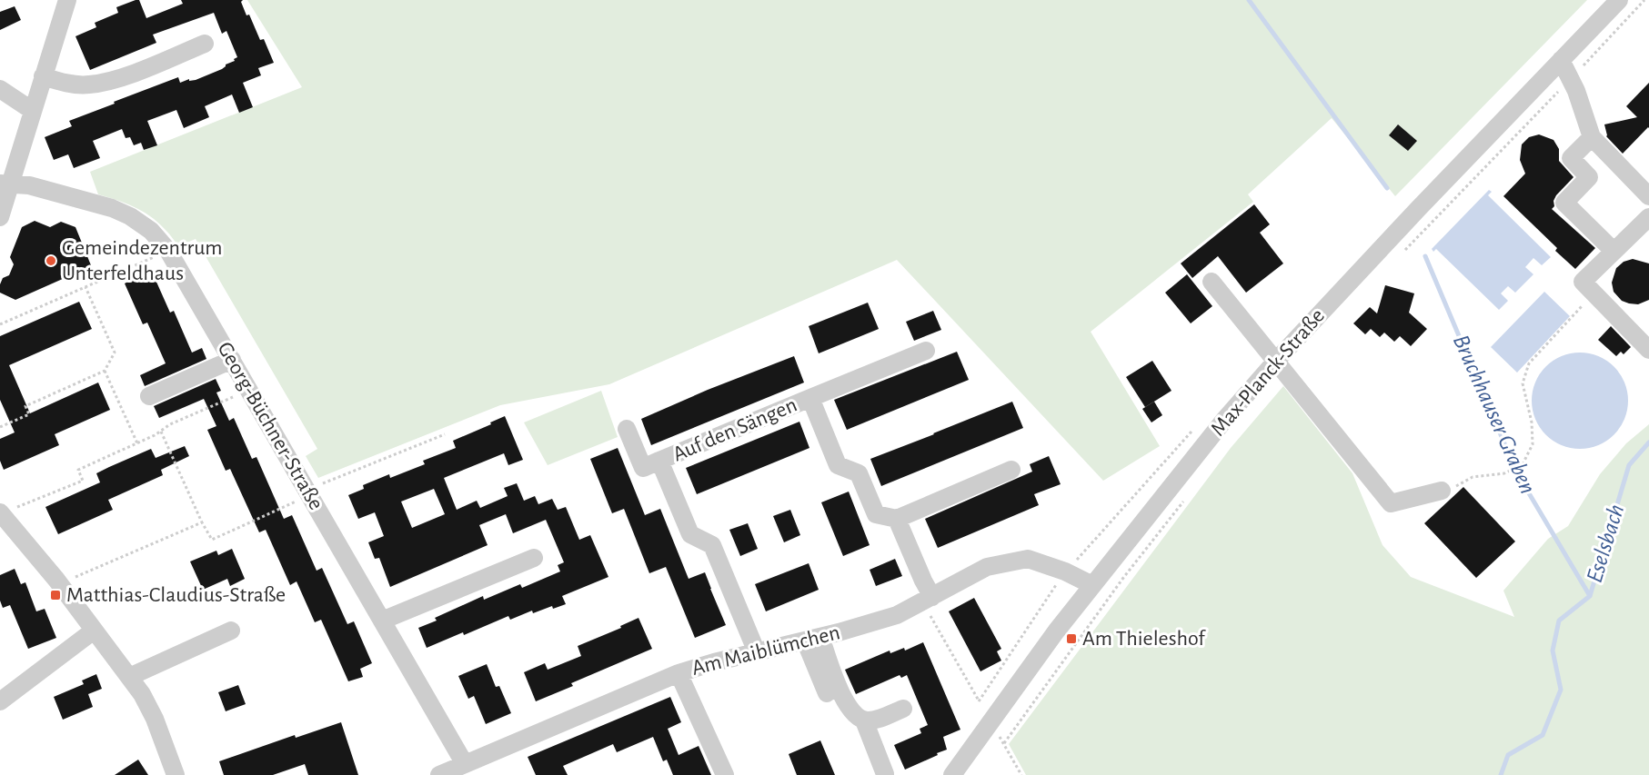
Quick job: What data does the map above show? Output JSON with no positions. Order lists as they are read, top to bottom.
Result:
{
  "streets": {
    "street": [
      "Max-Planck-Straße",
      "Georg-Büchner-Straße",
      "Auf den Sängen",
      "Am Maiblümchen"
    ]
  },
  "crossings": [
    ["Max-Planck-Straße", "Am Maiblümchen"],
    ["Georg-Büchner-Straße", "Am Maiblümchen"],
    ["Auf den Sängen", "Am Maiblümchen"]
  ],
  "water": ["Bruchhauser Graben", "Eselsbach"],
  "places": {
    "other": ["Gemeindezentrum Unterfeldhaus"],
    "transit": ["Matthias-Claudius-Straße", "Am Thieleshof"]
  }
}
